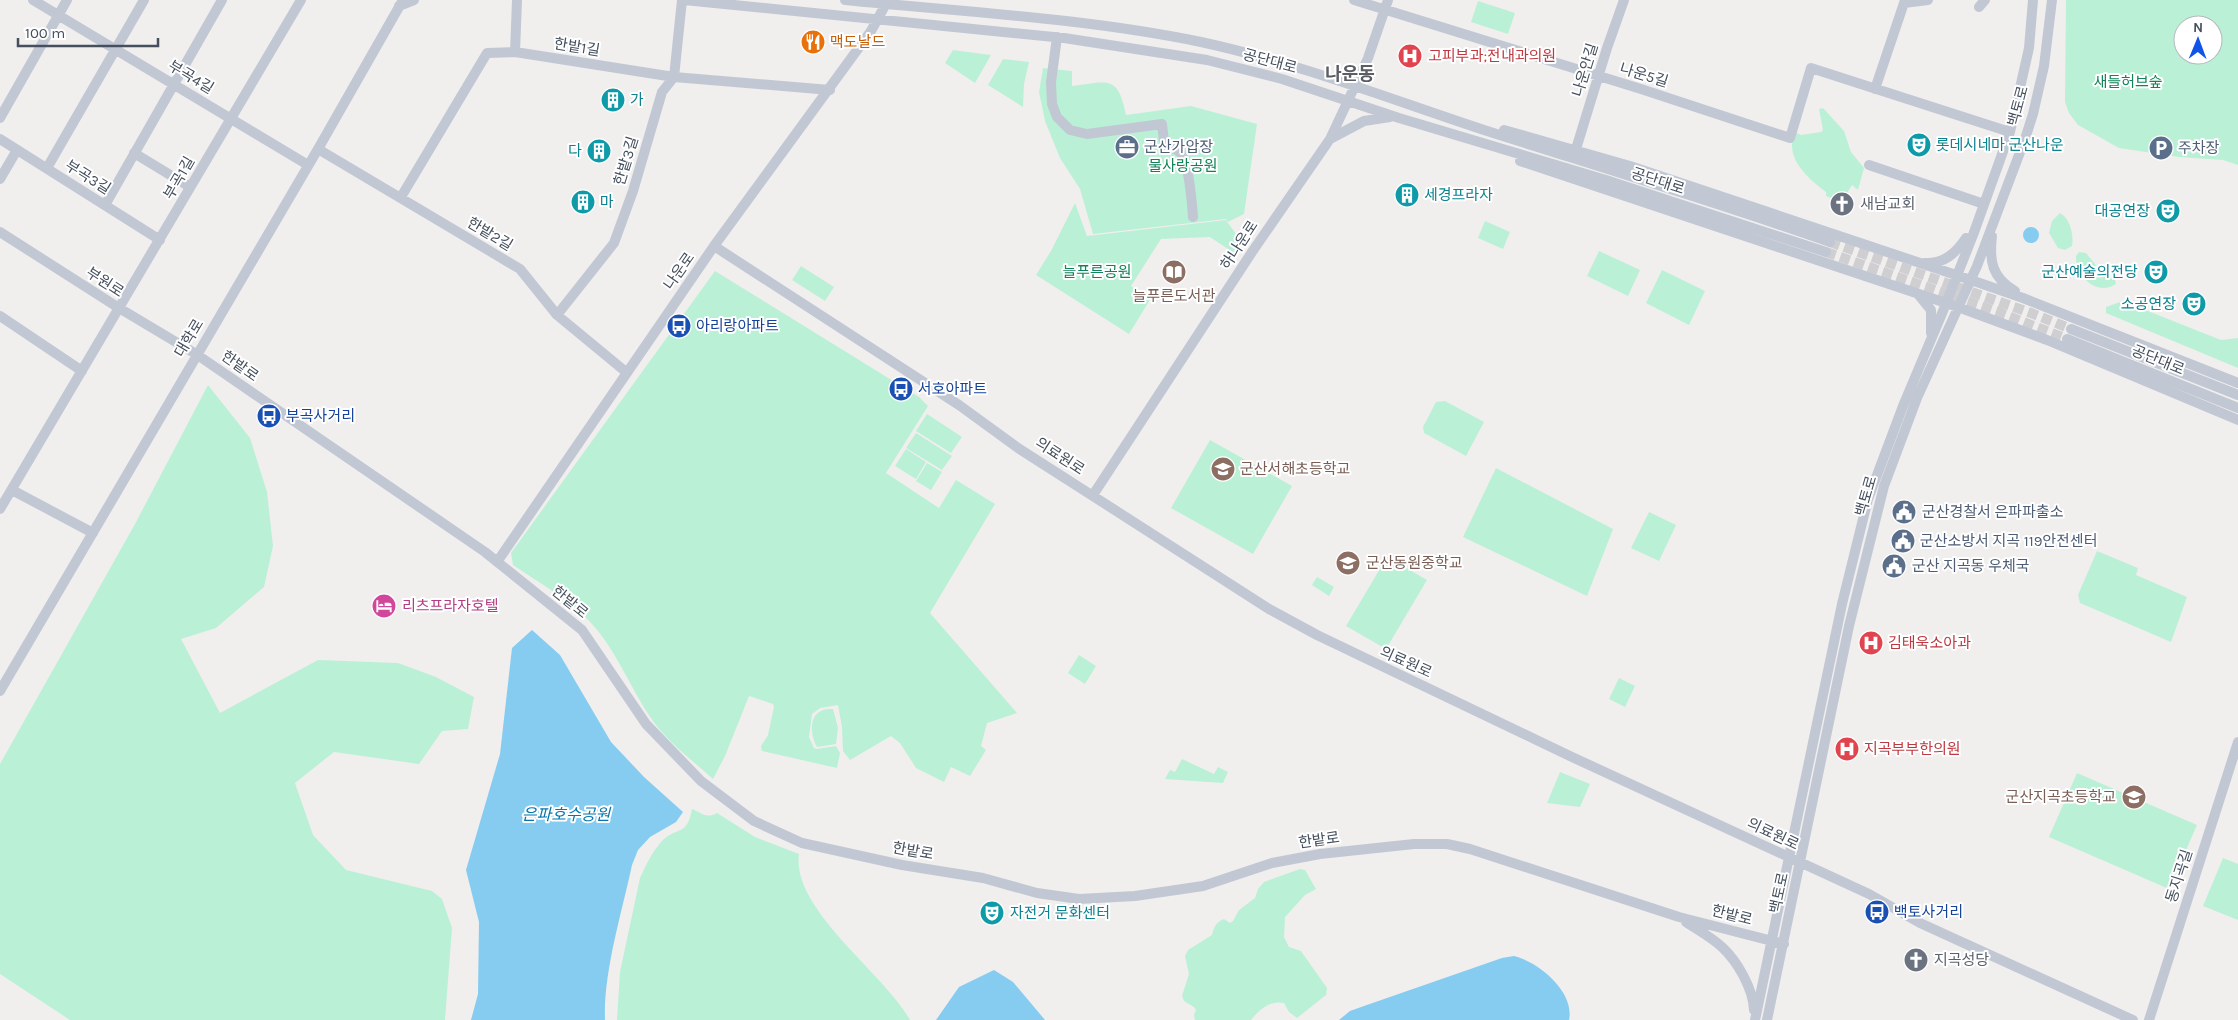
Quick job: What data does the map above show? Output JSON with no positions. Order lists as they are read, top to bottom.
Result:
{
  "streets": {
    "street": [
      "한밭1길",
      "공단대로",
      "나운안길",
      "나운5길",
      "부곡4길",
      "백토로",
      "한밭3길",
      "부곡3길",
      "부곡1길",
      "한밭2길",
      "하나운로",
      "나운로",
      "부원로",
      "대학로",
      "한밭로",
      "의료원로",
      "동지곡길"
    ]
  },
  "crossings": [
    ["한밭1길", "한밭3길"],
    ["한밭1길", "한밭2길"],
    ["한밭1길", "나운로"],
    ["공단대로", "한밭3길"],
    ["공단대로", "하나운로"],
    ["공단대로", "나운로"],
    ["나운안길", "나운5길"],
    ["나운5길", "백토로"],
    ["나운5길", "하나운로"],
    ["부곡4길", "부곡1길"],
    ["부곡4길", "대학로"],
    ["백토로", "한밭로"],
    ["백토로", "의료원로"],
    ["한밭3길", "한밭2길"],
    ["부곡3길", "부곡1길"],
    ["부곡1길", "부원로"],
    ["한밭2길", "나운로"],
    ["한밭2길", "대학로"],
    ["하나운로", "의료원로"],
    ["나운로", "한밭로"],
    ["나운로", "의료원로"],
    ["부원로", "대학로"],
    ["부원로", "한밭로"],
    ["대학로", "한밭로"]
  ],
  "districts": ["나운동"],
  "water": ["은파호수공원"],
  "parks": ["새들허브숲", "물사랑공원", "늘푸른공원"],
  "places": {
    "restaurant": ["맥도날드"],
    "hospital": ["고피부과;전내과의원", "김태욱소아과", "지곡부부한의원"],
    "building": [
      "가",
      "다",
      "세경프라자",
      "마"
    ],
    "theatre": [
      "롯데시네마 군산나운",
      "대공연장",
      "군산예술의전당",
      "소공연장",
      "자전거 문화센터"
    ],
    "office": ["군산가압장"],
    "parking": ["주차장"],
    "church": ["새남교회", "지곡성당"],
    "library": ["늘푸른도서관"],
    "bus stop": [
      "아리랑아파트",
      "서호아파트",
      "부곡사거리",
      "백토사거리"
    ],
    "school or university": ["군산서해초등학교", "군산동원중학교", "군산지곡초등학교"],
    "public building": ["군산경찰서 은파파출소", "군산소방서 지곡 119안전센터", "군산 지곡동 우체국"],
    "hotel": ["리츠프라자호텔"]
  },
  "scale_bar": "100 m",
  "north": "top"
}
